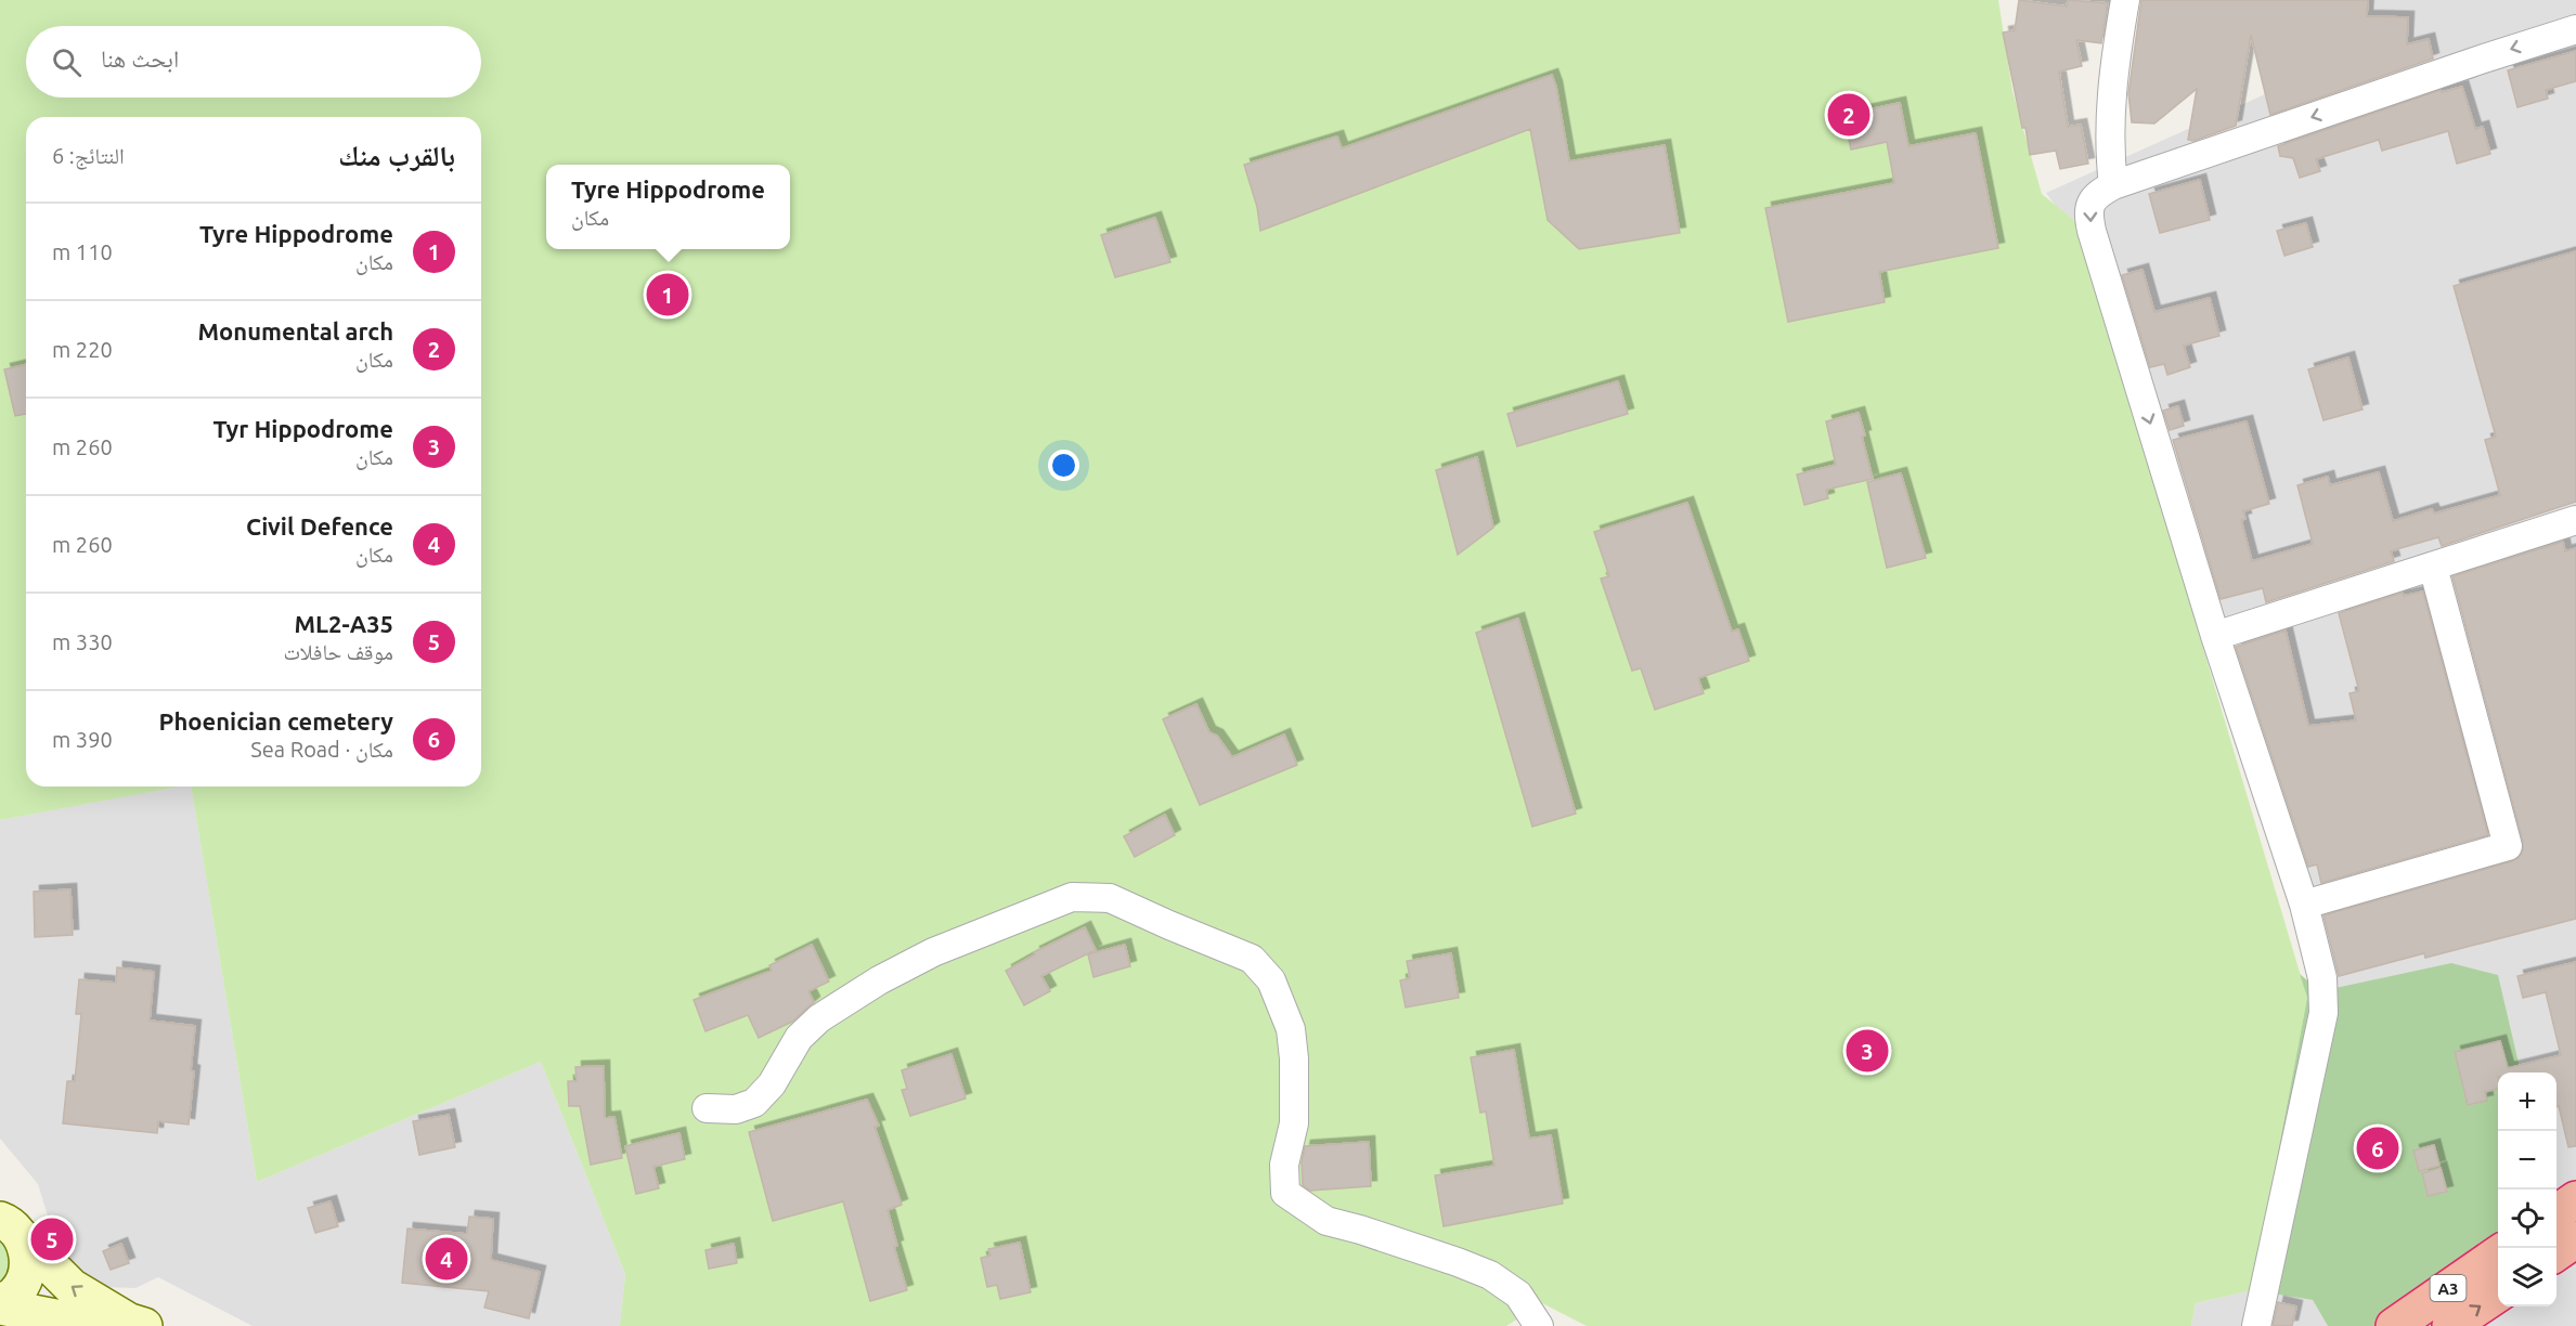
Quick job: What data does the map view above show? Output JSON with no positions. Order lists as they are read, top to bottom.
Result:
{
  "streets": {
    "highway": ["A3"]
  },
  "page": {
    "search": "ابحث هنا",
    "pins": [
      "2",
      "1",
      "3",
      "6",
      "5",
      "4"
    ],
    "heading": ["بالقرب منك", "النتائج: 6"],
    "popup": ["Tyre Hippodrome", "مكان"],
    "list": [
      {
        "mark": "1",
        "name": "Tyre Hippodrome",
        "note": "مكان",
        "value": "110 m"
      },
      {
        "mark": "2",
        "name": "Monumental arch",
        "note": "مكان",
        "value": "220 m"
      },
      {
        "mark": "3",
        "name": "Tyr Hippodrome",
        "note": "مكان",
        "value": "260 m"
      },
      {
        "mark": "4",
        "name": "Civil Defence",
        "note": "مكان",
        "value": "260 m"
      },
      {
        "mark": "5",
        "name": "ML2-A35",
        "note": "موقف حافلات",
        "value": "330 m"
      },
      {
        "mark": "6",
        "name": "Phoenician cemetery",
        "note": "مكان · Sea Road",
        "value": "390 m"
      }
    ],
    "map_buttons": ["+", "−"]
  }
}
